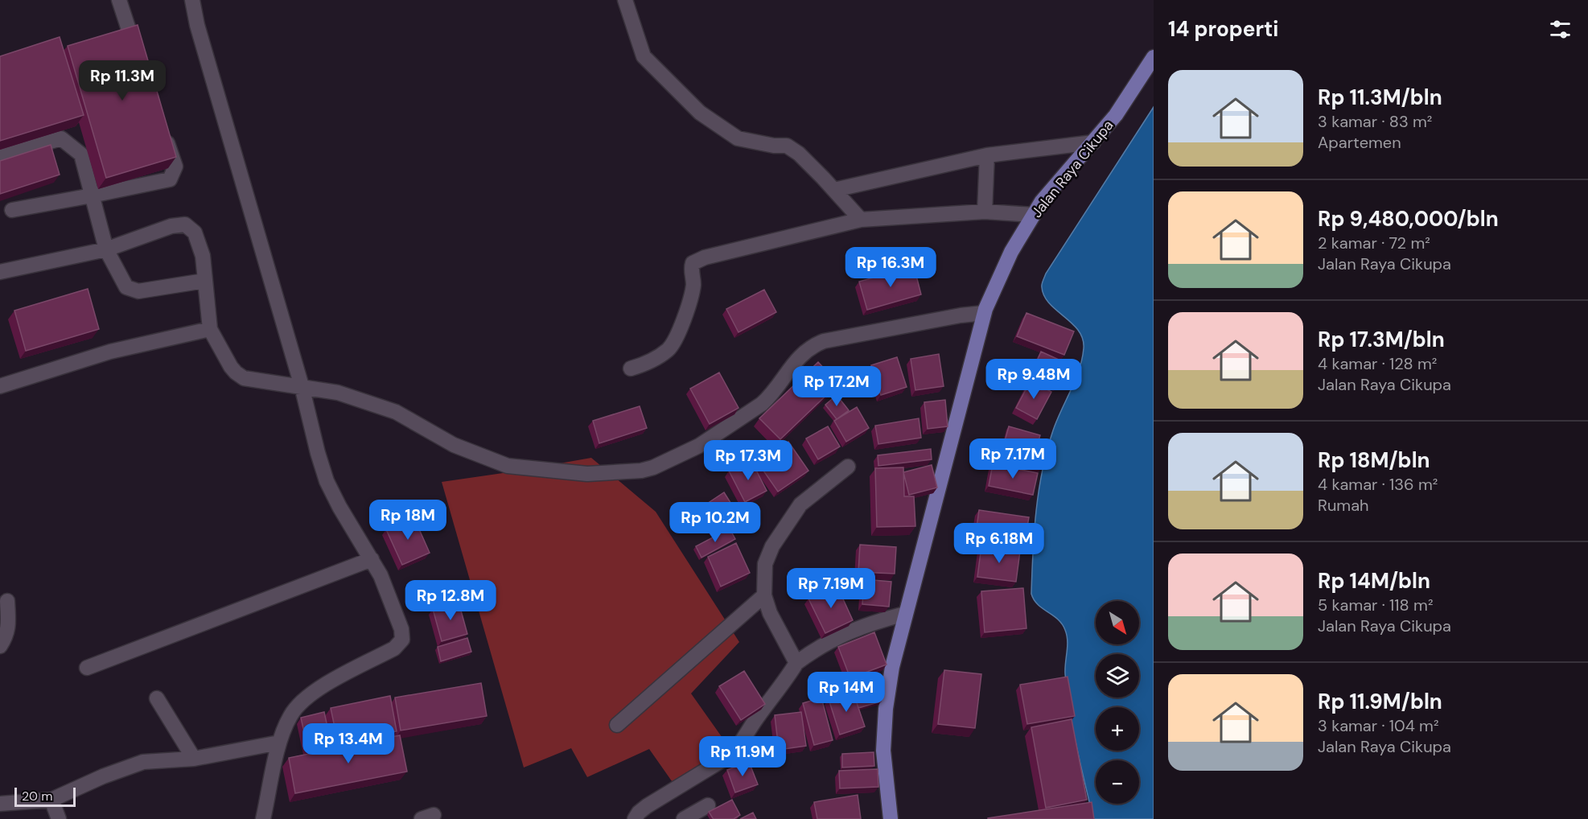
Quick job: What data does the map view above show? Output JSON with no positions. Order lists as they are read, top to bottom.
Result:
{
  "streets": {
    "main road": ["Jalan Raya Cikupa"]
  },
  "scale_bar": "20 m",
  "north": "bottom right",
  "page": {
    "heading": "14 properti",
    "list": [
      {
        "name": "Rp 11.3M/bln",
        "note": "3 kamar · 83 m² · Apartemen"
      },
      {
        "name": "Rp 9,480,000/bln",
        "note": "2 kamar · 72 m² · Jalan Raya Cikupa"
      },
      {
        "name": "Rp 17.3M/bln",
        "note": "4 kamar · 128 m² · Jalan Raya Cikupa"
      },
      {
        "name": "Rp 18M/bln",
        "note": "4 kamar · 136 m² · Rumah"
      },
      {
        "name": "Rp 14M/bln",
        "note": "5 kamar · 118 m² · Jalan Raya Cikupa"
      },
      {
        "name": "Rp 11.9M/bln",
        "note": "3 kamar · 104 m² · Jalan Raya Cikupa"
      }
    ],
    "price": [
      "Rp 11.3M",
      "Rp 16.3M",
      "Rp 9.48M",
      "Rp 17.2M",
      "Rp 7.17M",
      "Rp 17.3M",
      "Rp 18M",
      "Rp 10.2M",
      "Rp 6.18M",
      "Rp 7.19M",
      "Rp 12.8M",
      "Rp 14M",
      "Rp 13.4M",
      "Rp 11.9M"
    ],
    "map_buttons": ["+", "−"],
    "scale": "20 m"
  }
}
